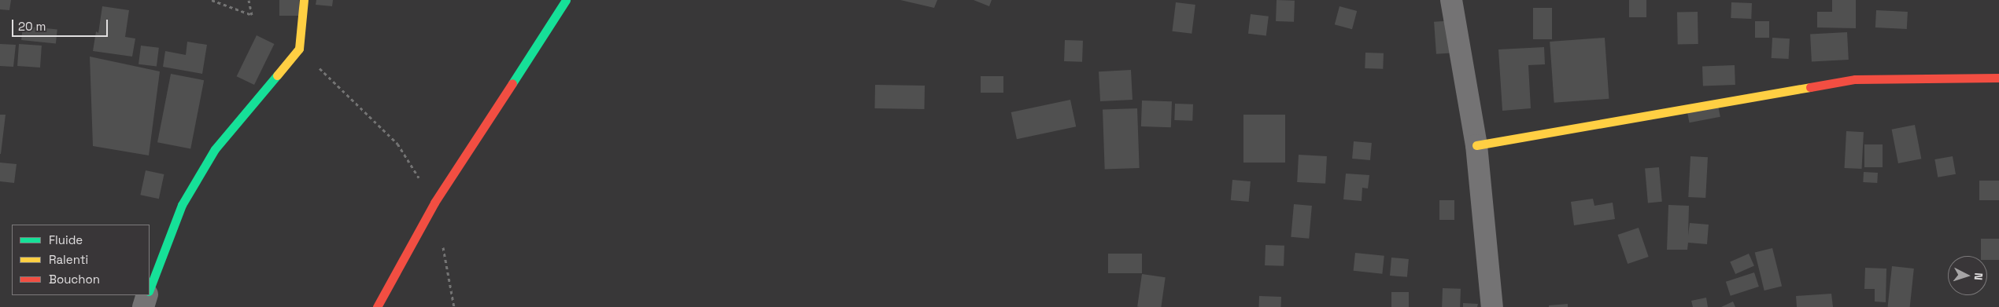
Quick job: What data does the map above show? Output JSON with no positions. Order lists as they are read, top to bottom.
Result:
{
  "legend": ["Fluide", "Ralenti", "Bouchon"],
  "scale_bar": "20 m",
  "north": "right"
}
